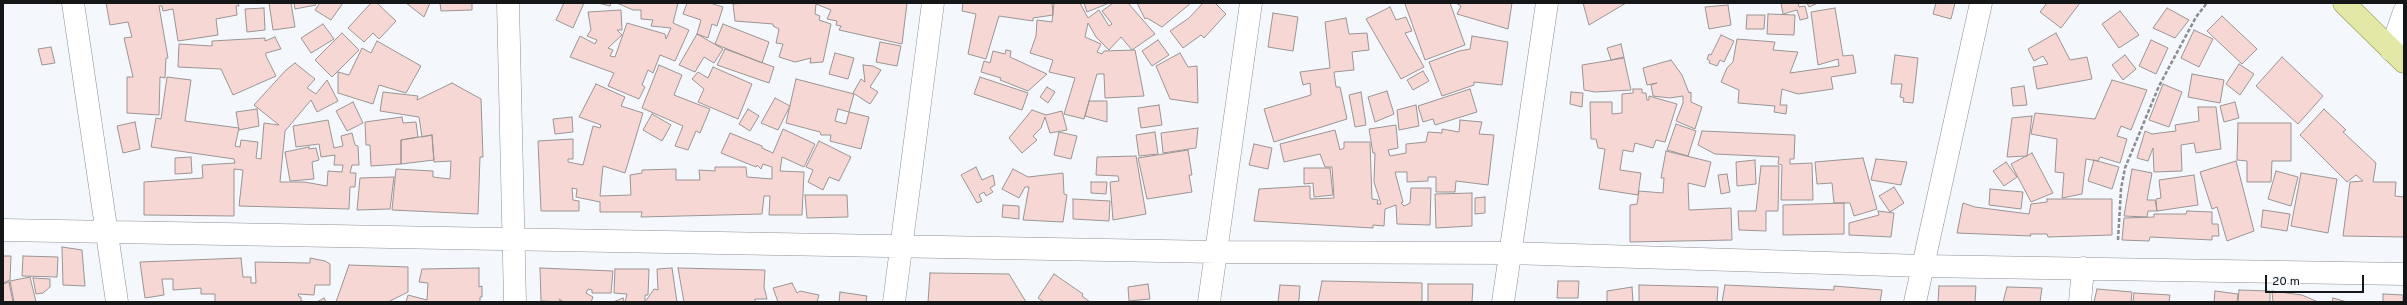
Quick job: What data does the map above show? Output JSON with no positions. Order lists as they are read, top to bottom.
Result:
{
  "scale_bar": "20 m"
}
